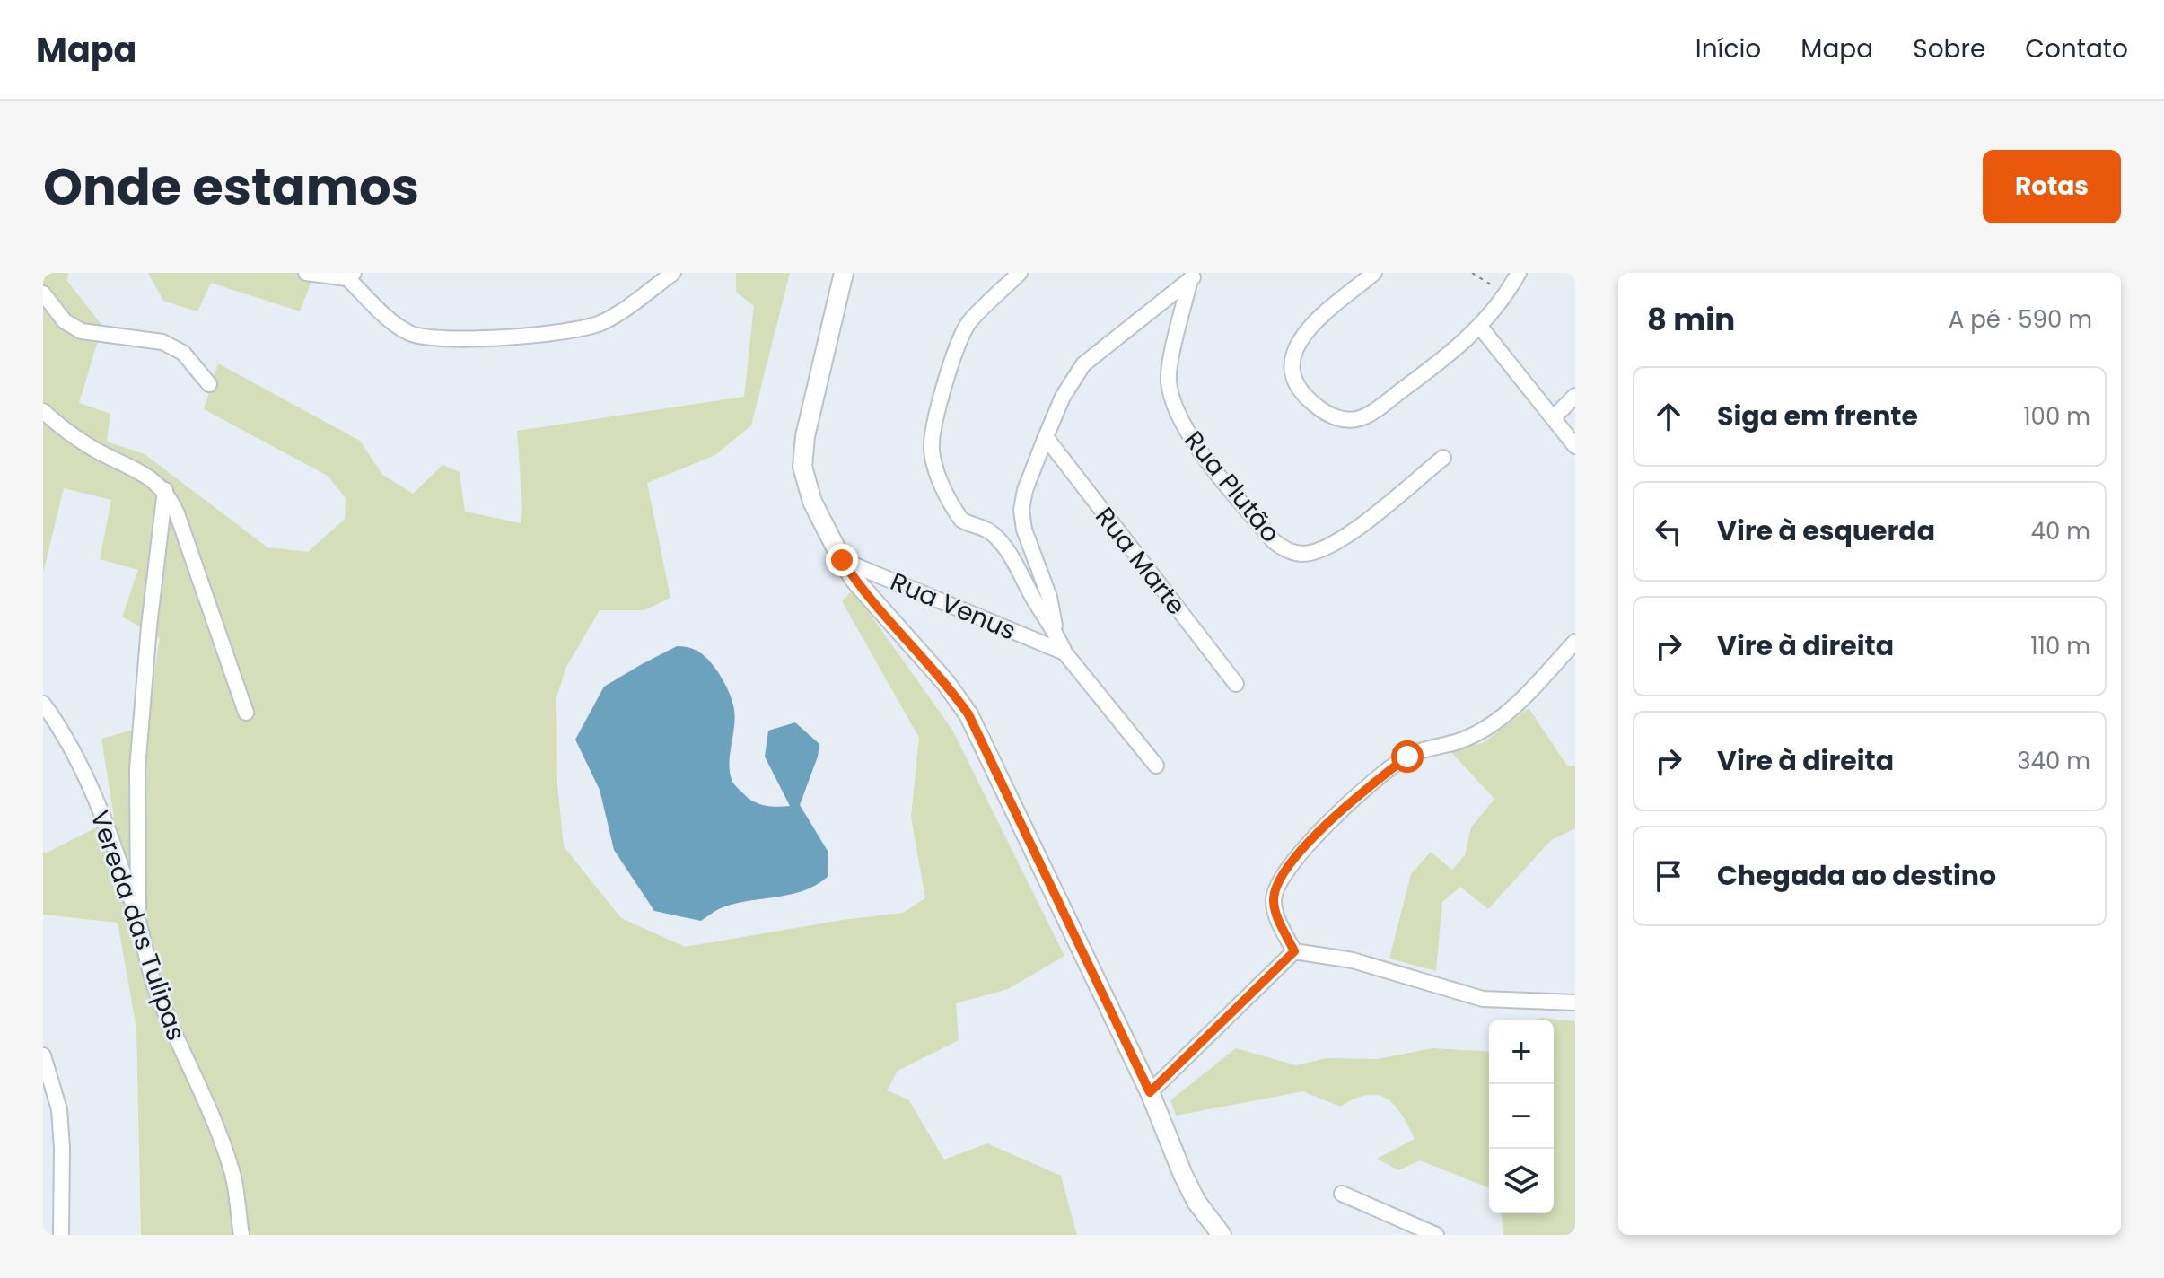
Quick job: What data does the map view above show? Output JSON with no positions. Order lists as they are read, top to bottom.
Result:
{
  "streets": {
    "street": [
      "Rua Plutão",
      "Rua Marte",
      "Rua Venus",
      "Vereda das Tulipas"
    ]
  },
  "page": {
    "header": "Mapa",
    "nav": [
      "Início",
      "Mapa",
      "Sobre",
      "Contato"
    ],
    "title": "Onde estamos",
    "buttons": "Rotas",
    "heading": ["8 min", "A pé · 590 m"],
    "list": [
      ["Siga em frente", "100 m"],
      ["Vire à esquerda", "40 m"],
      ["Vire à direita", "110 m"],
      ["Vire à direita", "340 m"],
      "Chegada ao destino"
    ],
    "map_buttons": ["+", "−"]
  }
}
